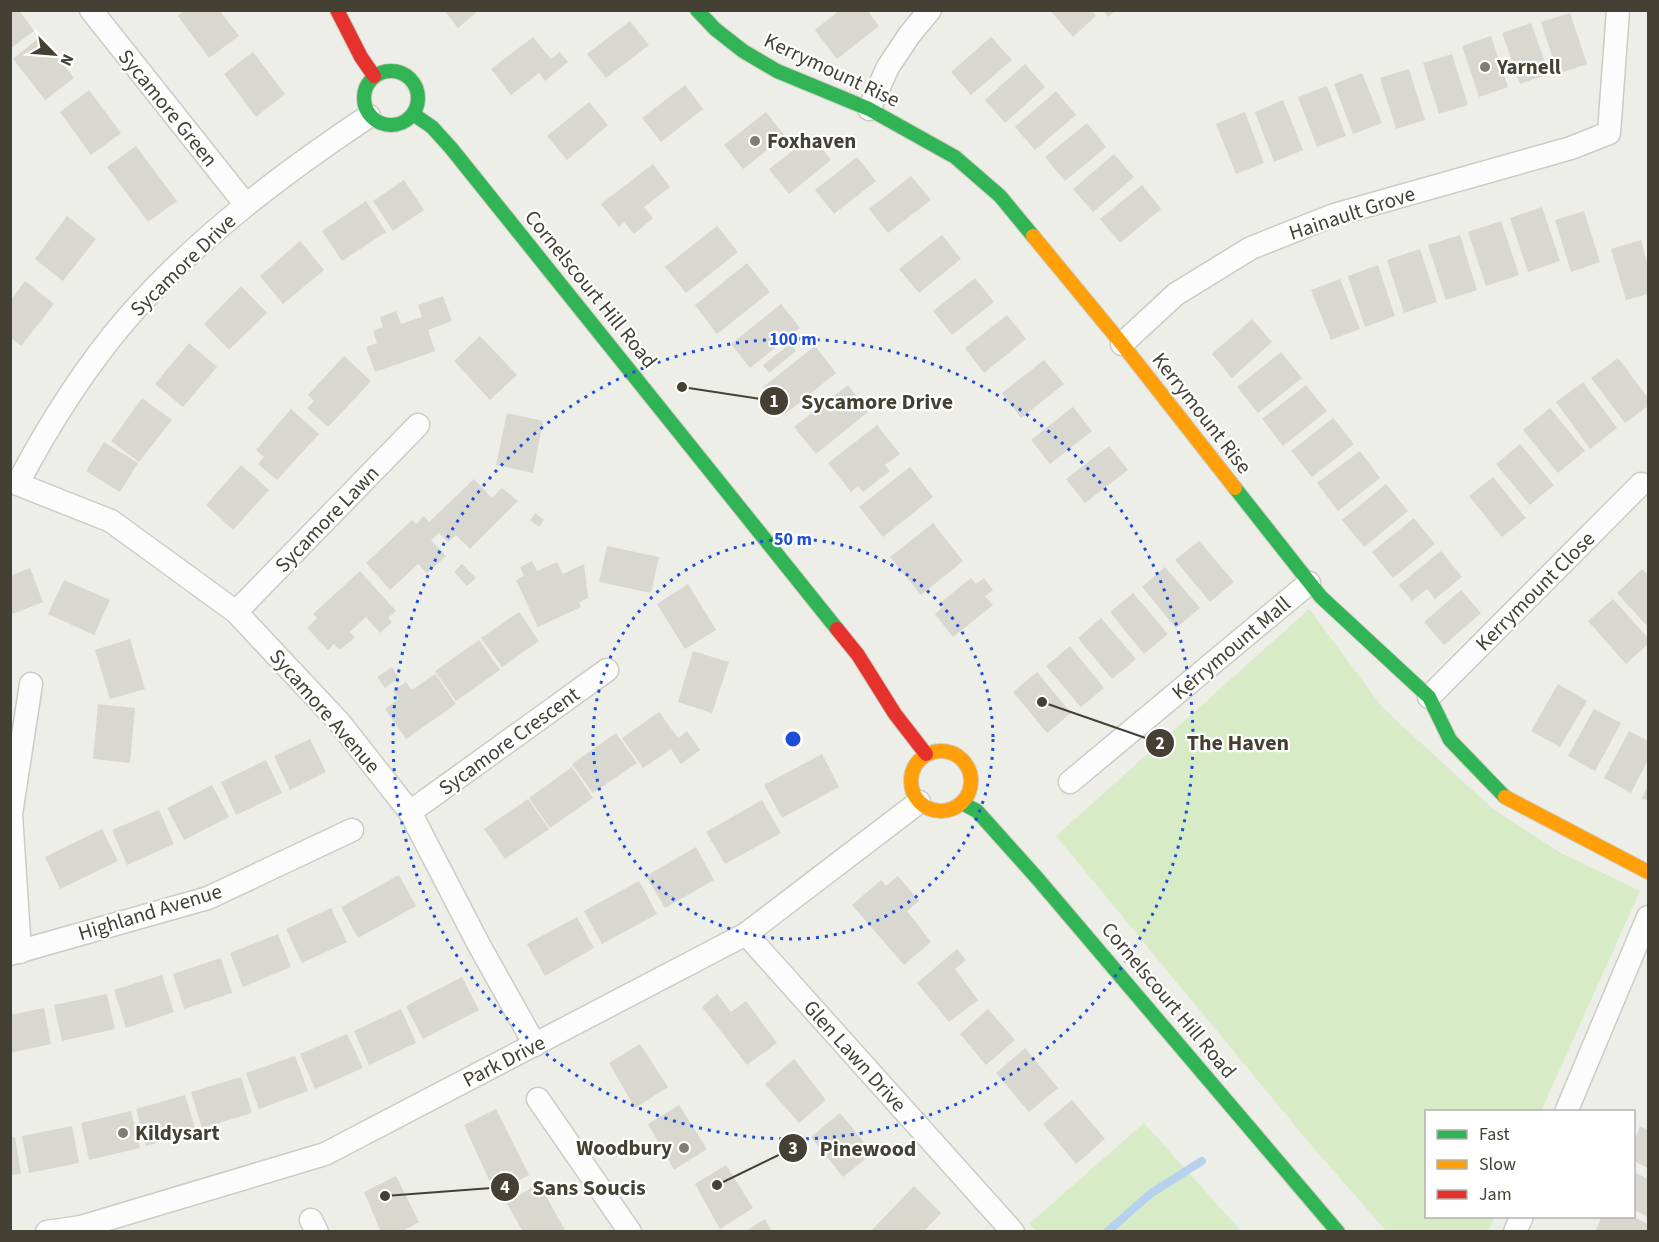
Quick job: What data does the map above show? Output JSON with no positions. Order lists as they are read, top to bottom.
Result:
{
  "streets": {
    "main road": ["Kerrymount Rise", "Cornelscourt Hill Road"],
    "street": [
      "Sycamore Green",
      "Hainault Grove",
      "Sycamore Drive",
      "Sycamore Lawn",
      "Kerrymount Close",
      "Kerrymount Mall",
      "Sycamore Avenue",
      "Sycamore Crescent",
      "Highland Avenue",
      "Glen Lawn Drive",
      "Park Drive"
    ]
  },
  "crossings": [
    ["Kerrymount Rise", "Hainault Grove"],
    ["Kerrymount Rise", "Kerrymount Close"],
    ["Kerrymount Rise", "Kerrymount Mall"],
    ["Sycamore Green", "Sycamore Drive"],
    ["Sycamore Drive", "Cornelscourt Hill Road"],
    ["Sycamore Drive", "Sycamore Avenue"],
    ["Cornelscourt Hill Road", "Park Drive"],
    ["Sycamore Lawn", "Sycamore Avenue"],
    ["Sycamore Avenue", "Sycamore Crescent"],
    ["Sycamore Avenue", "Park Drive"],
    ["Glen Lawn Drive", "Park Drive"]
  ],
  "places": [
    "Yarnell",
    "Foxhaven",
    "Sycamore Drive",
    "The Haven",
    "Kildysart",
    "Woodbury",
    "Pinewood",
    "Sans Soucis"
  ],
  "legend": ["Fast", "Slow", "Jam"],
  "north": "bottom right",
  "rings": ["100 m", "50 m"]
}
